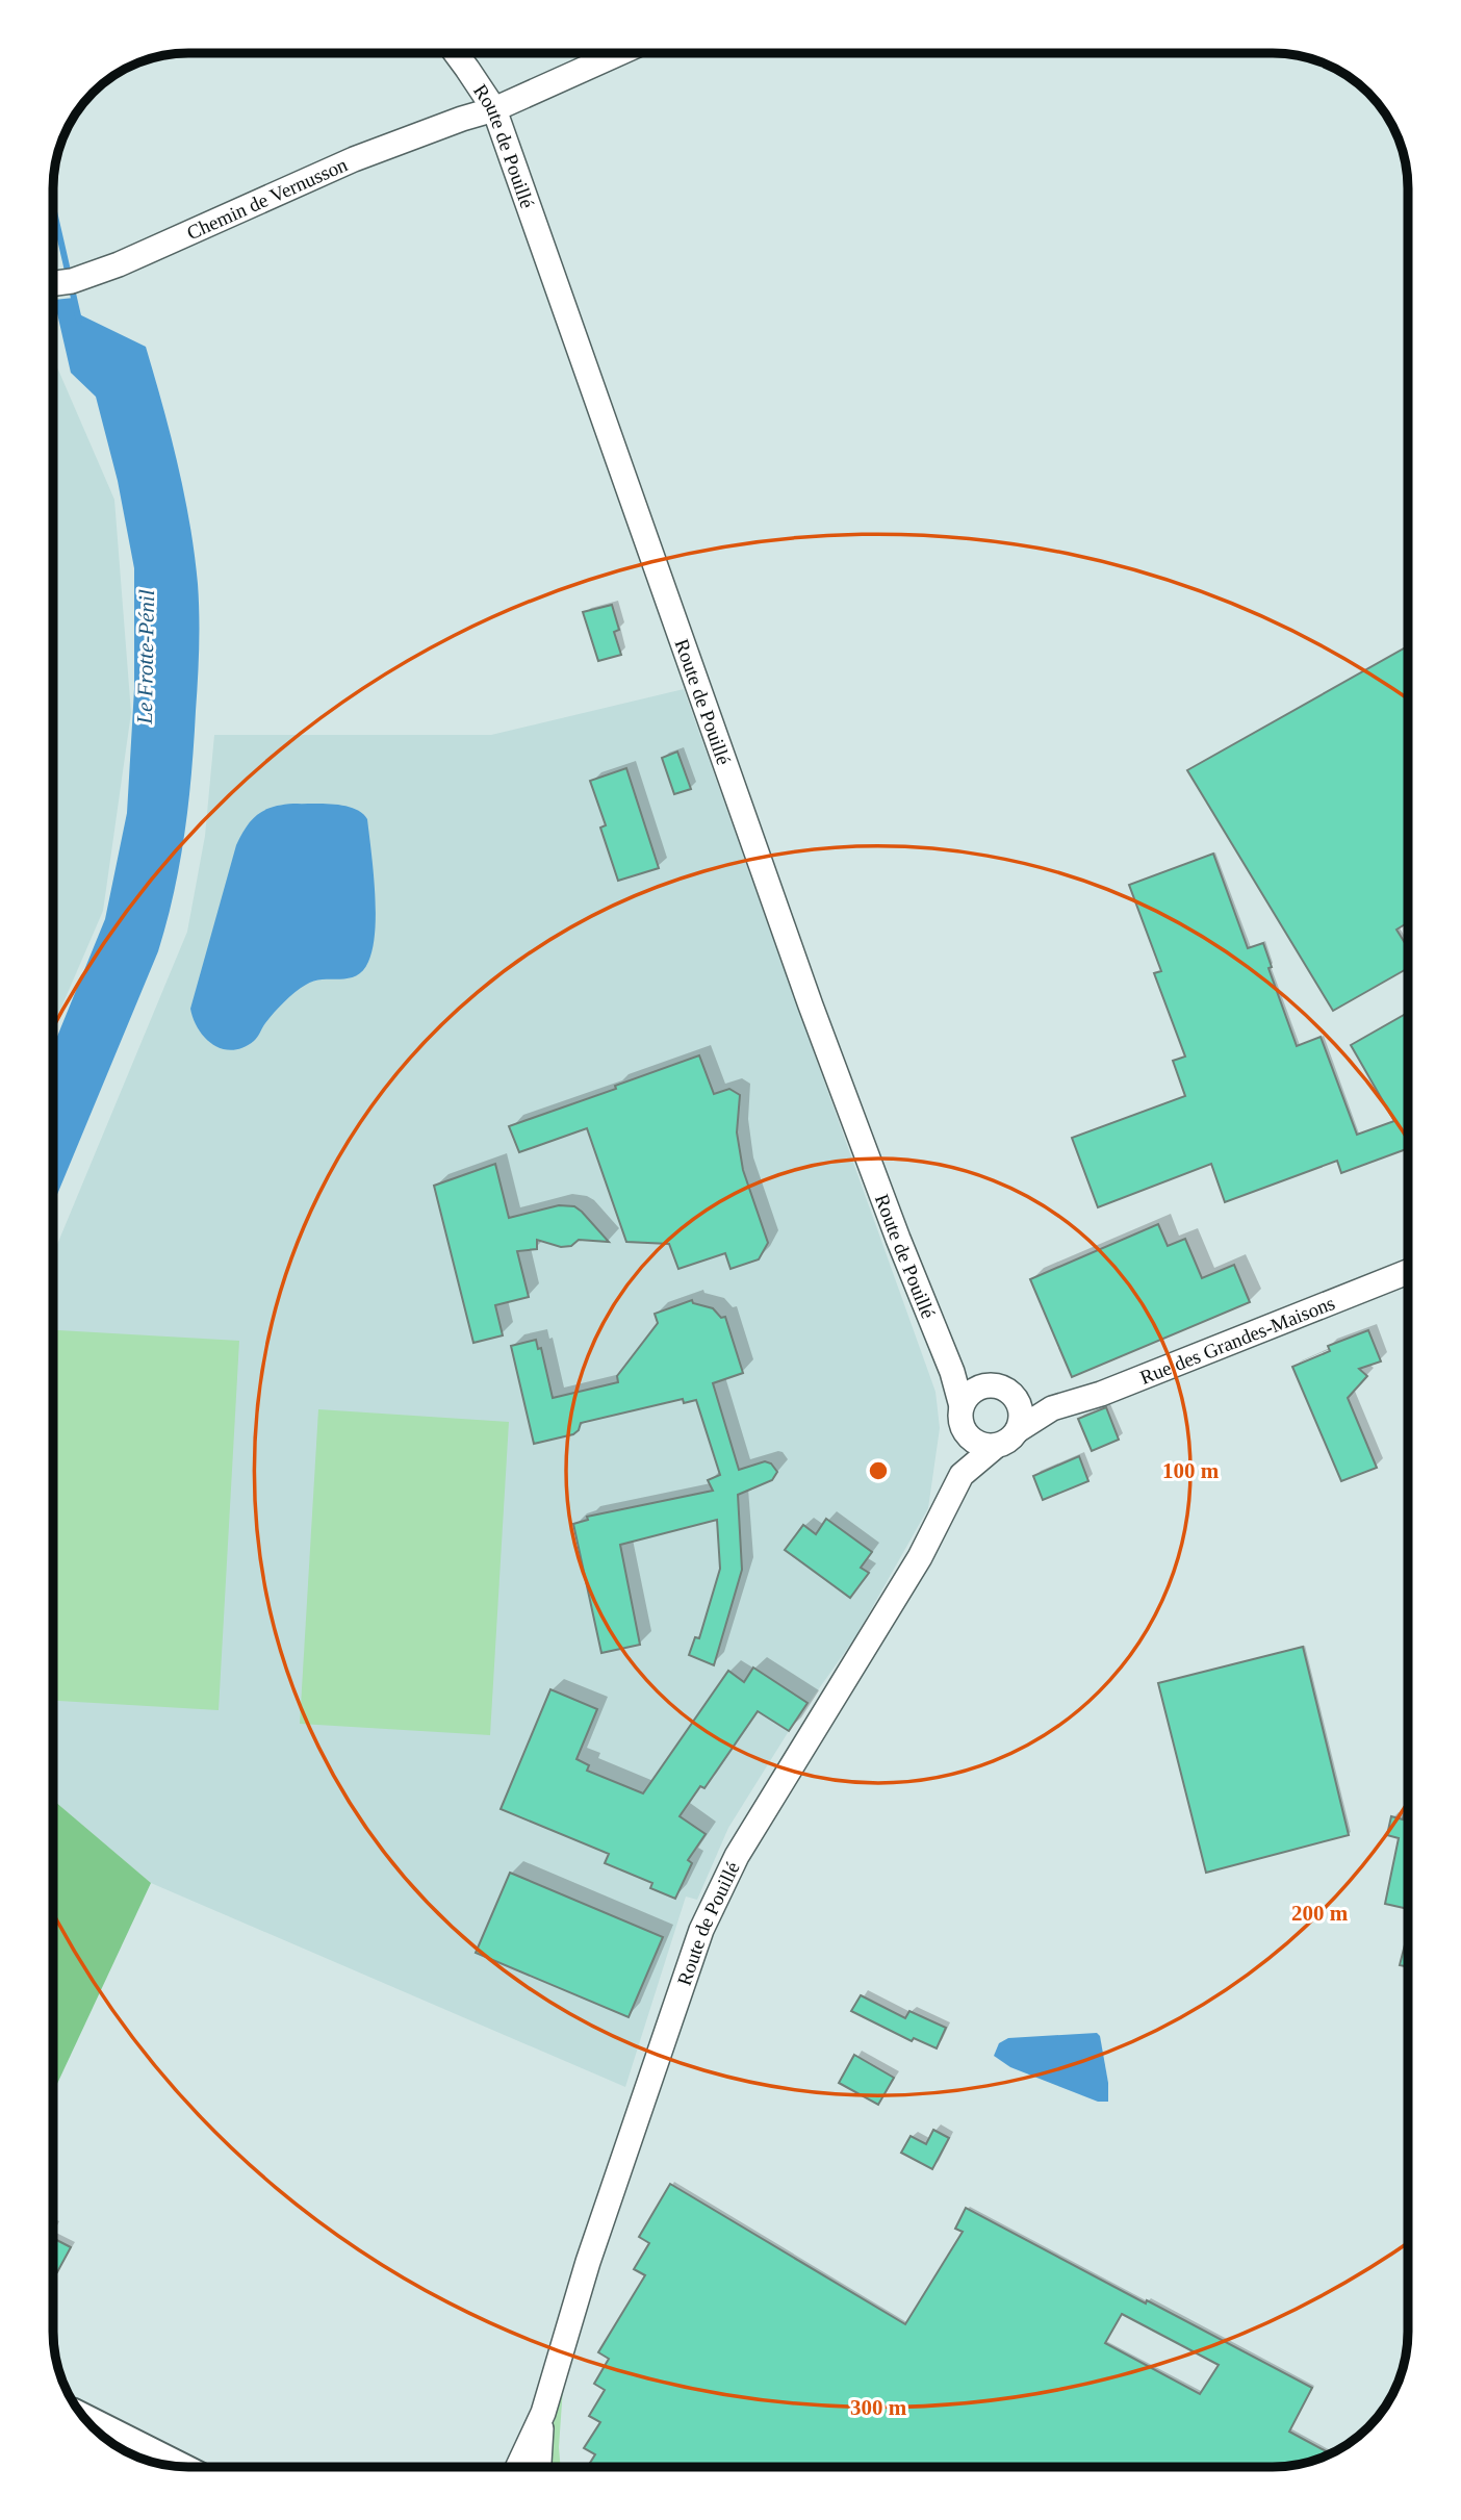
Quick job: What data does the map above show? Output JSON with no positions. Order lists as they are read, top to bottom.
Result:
{
  "streets": {
    "street": ["Route de Pouillé", "Chemin de Vernusson", "Rue des Grandes-Maisons"]
  },
  "crossings": [
    ["Route de Pouillé", "Chemin de Vernusson"]
  ],
  "water": ["Le Frotte-Pénil"],
  "rings": ["100 m", "200 m", "300 m"]
}
